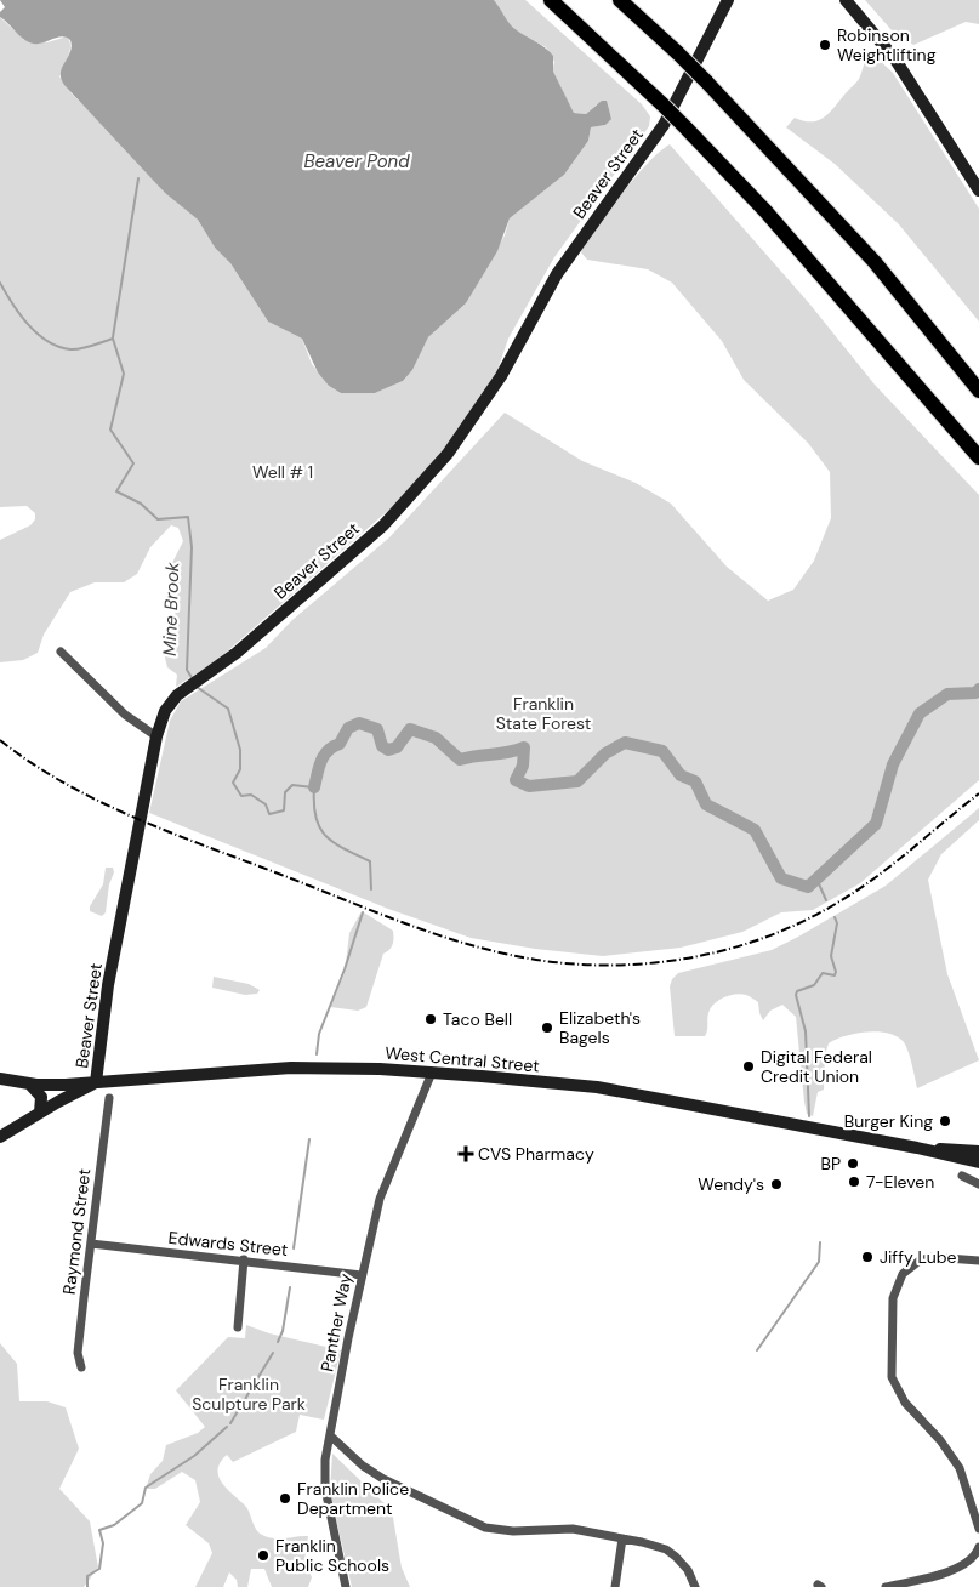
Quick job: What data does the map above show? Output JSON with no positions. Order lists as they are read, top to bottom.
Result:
{
  "streets": {
    "main road": ["Beaver Street", "West Central Street"],
    "street": ["Raymond Street", "Edwards Street", "Panther Way"]
  },
  "crossings": [
    ["Beaver Street", "West Central Street"],
    ["West Central Street", "Panther Way"],
    ["Raymond Street", "Edwards Street"],
    ["Edwards Street", "Panther Way"]
  ],
  "water": ["Beaver Pond", "Mine Brook"],
  "parks": ["Well # 1", "Franklin State Forest", "Franklin Sculpture Park"],
  "places": {
    "other": [
      "Robinson Weightlifting",
      "Taco Bell",
      "Elizabeth's Bagels",
      "Digital Federal Credit Union",
      "Burger King",
      "BP",
      "7-Eleven",
      "Wendy's",
      "Jiffy Lube",
      "Franklin Police Department",
      "Franklin Public Schools"
    ],
    "health": ["CVS Pharmacy"]
  }
}
